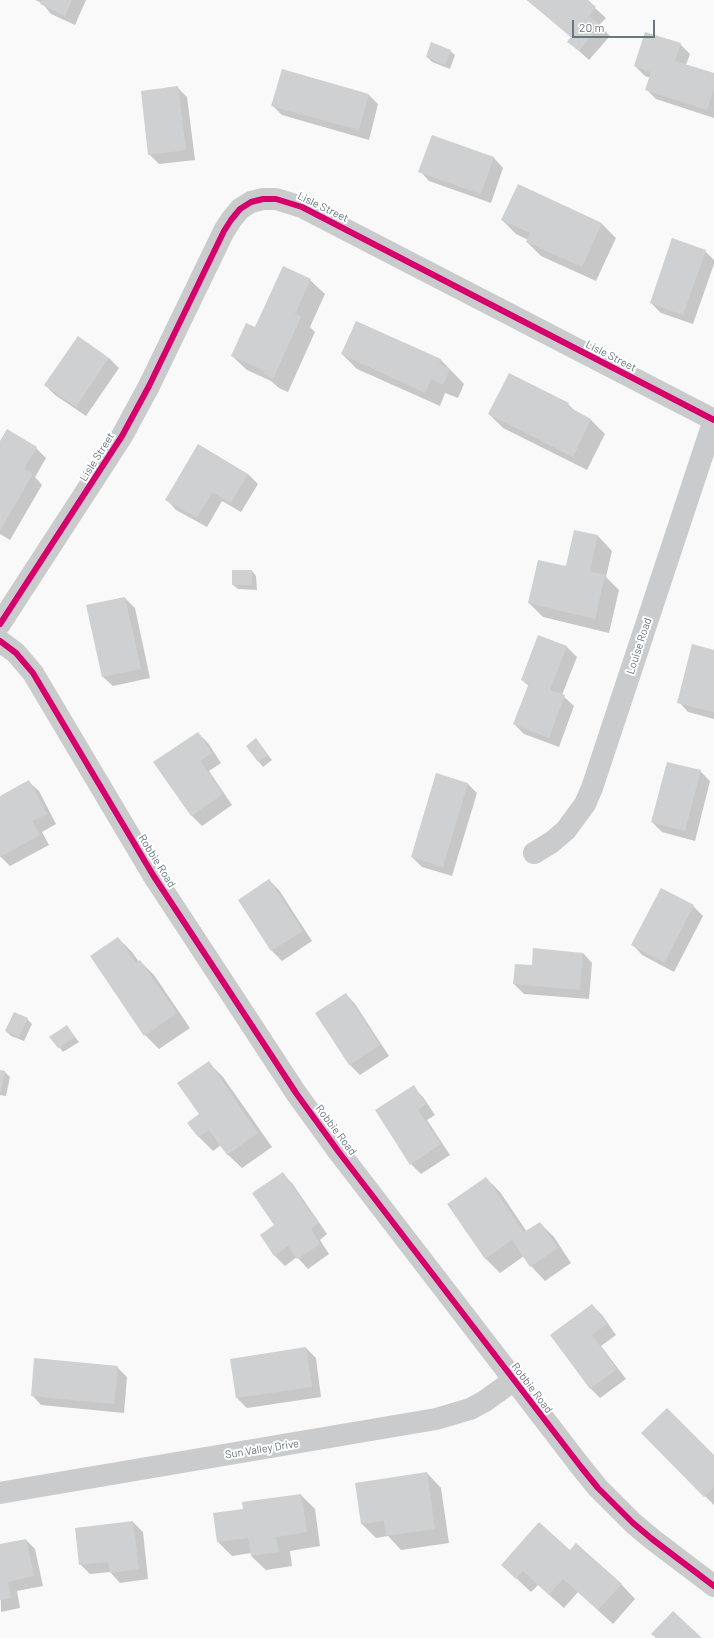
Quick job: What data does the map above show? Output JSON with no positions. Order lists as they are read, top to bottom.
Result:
{
  "streets": {
    "street": [
      "Lisle Street",
      "Louise Road",
      "Robbie Road",
      "Sun Valley Drive"
    ]
  },
  "crossings": [
    ["Lisle Street", "Louise Road"],
    ["Robbie Road", "Sun Valley Drive"]
  ],
  "scale_bar": "20 m"
}
